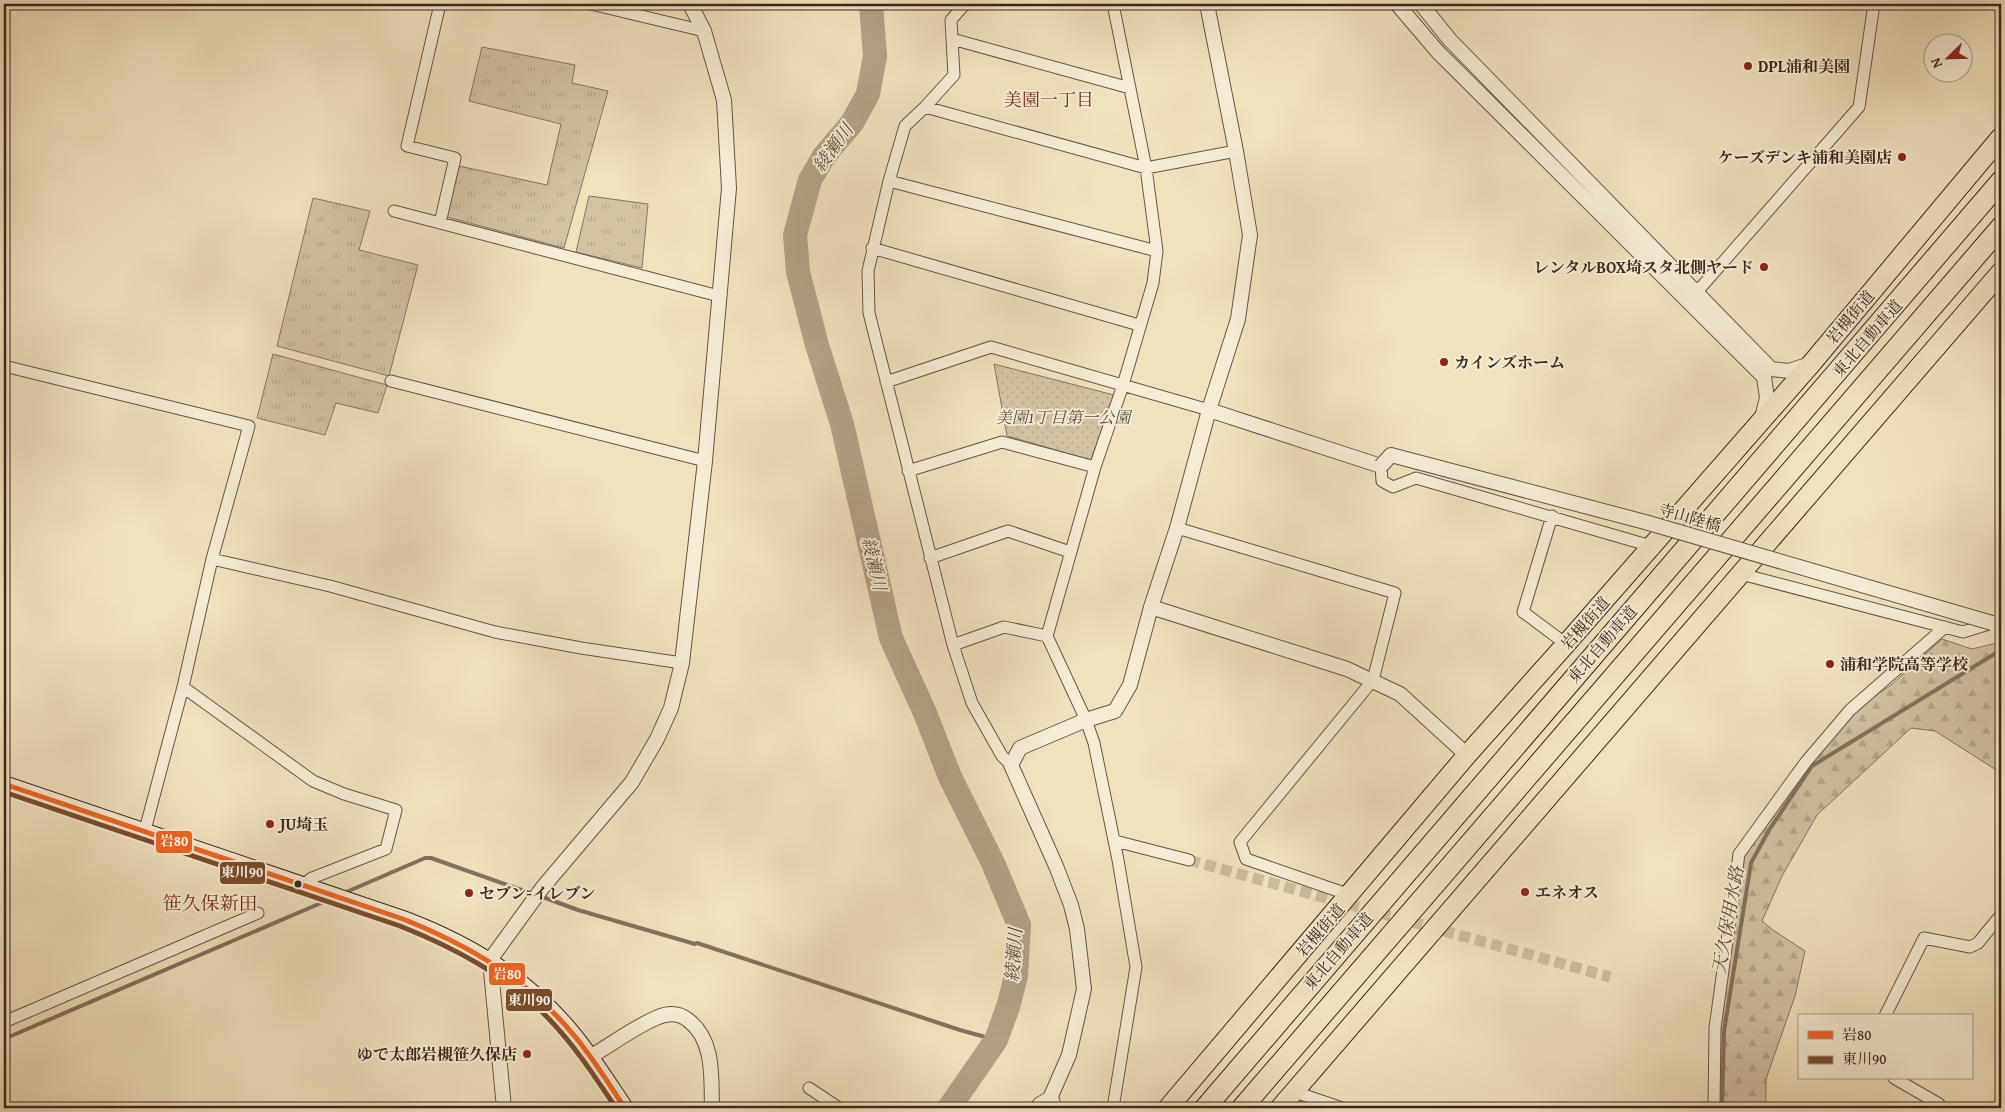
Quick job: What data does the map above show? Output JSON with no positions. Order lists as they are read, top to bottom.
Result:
{
  "streets": {
    "highway": ["岩槻街道", "東北自動車道"],
    "street": ["寺山陸橋"]
  },
  "districts": ["美園一丁目", "笹久保新田"],
  "water": ["綾瀬川", "天久保用水路"],
  "parks": ["美園1丁目第一公園"],
  "places": [
    "DPL浦和美園",
    "ケーズデンキ浦和美園店",
    "レンタルBOX埼スタ北側ヤード",
    "カインズホーム",
    "浦和学院高等学校",
    "JU埼玉",
    "エネオス",
    "セブン-イレブン",
    "ゆで太郎岩槻笹久保店"
  ],
  "lines": ["transit line 岩80", "transit line 東川90"],
  "legend": ["岩80", "東川90"],
  "north": "bottom left"
}
